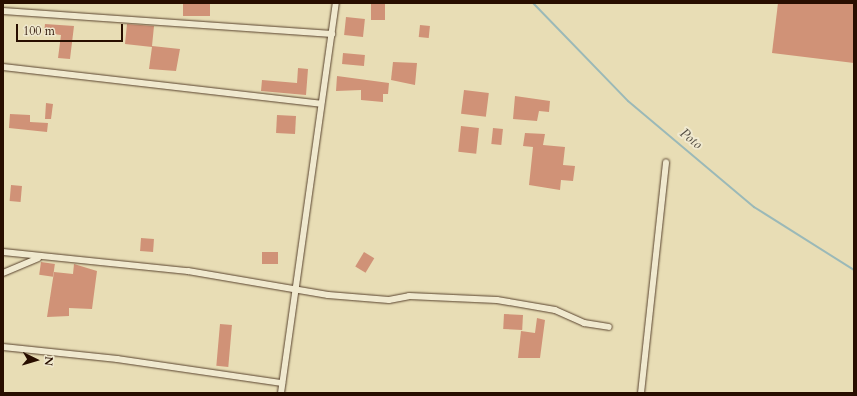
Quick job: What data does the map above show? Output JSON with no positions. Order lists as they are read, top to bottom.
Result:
{
  "water": ["Poto"],
  "scale_bar": "100 m",
  "north": "right"
}
